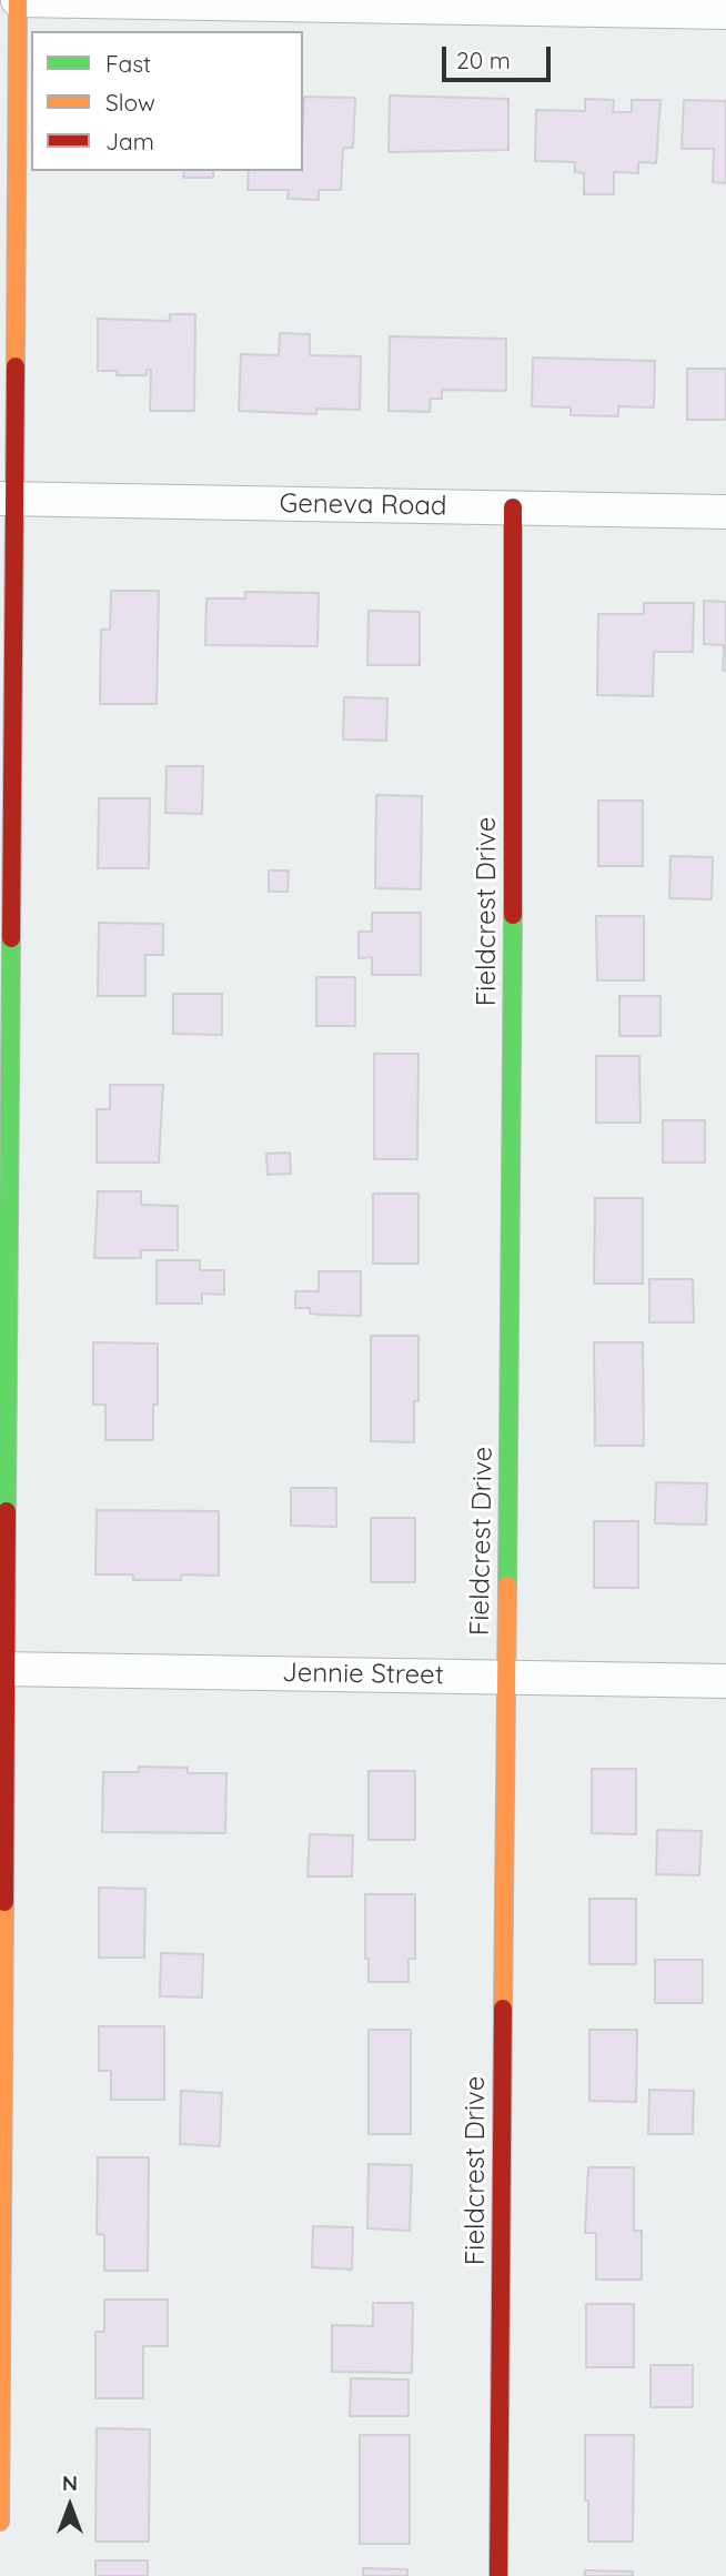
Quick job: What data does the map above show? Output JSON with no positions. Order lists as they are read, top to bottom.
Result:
{
  "streets": {
    "street": ["Geneva Road", "Fieldcrest Drive", "Jennie Street"]
  },
  "crossings": [
    ["Geneva Road", "Fieldcrest Drive"],
    ["Fieldcrest Drive", "Jennie Street"]
  ],
  "legend": ["Fast", "Slow", "Jam"],
  "scale_bar": "20 m",
  "north": "top"
}
